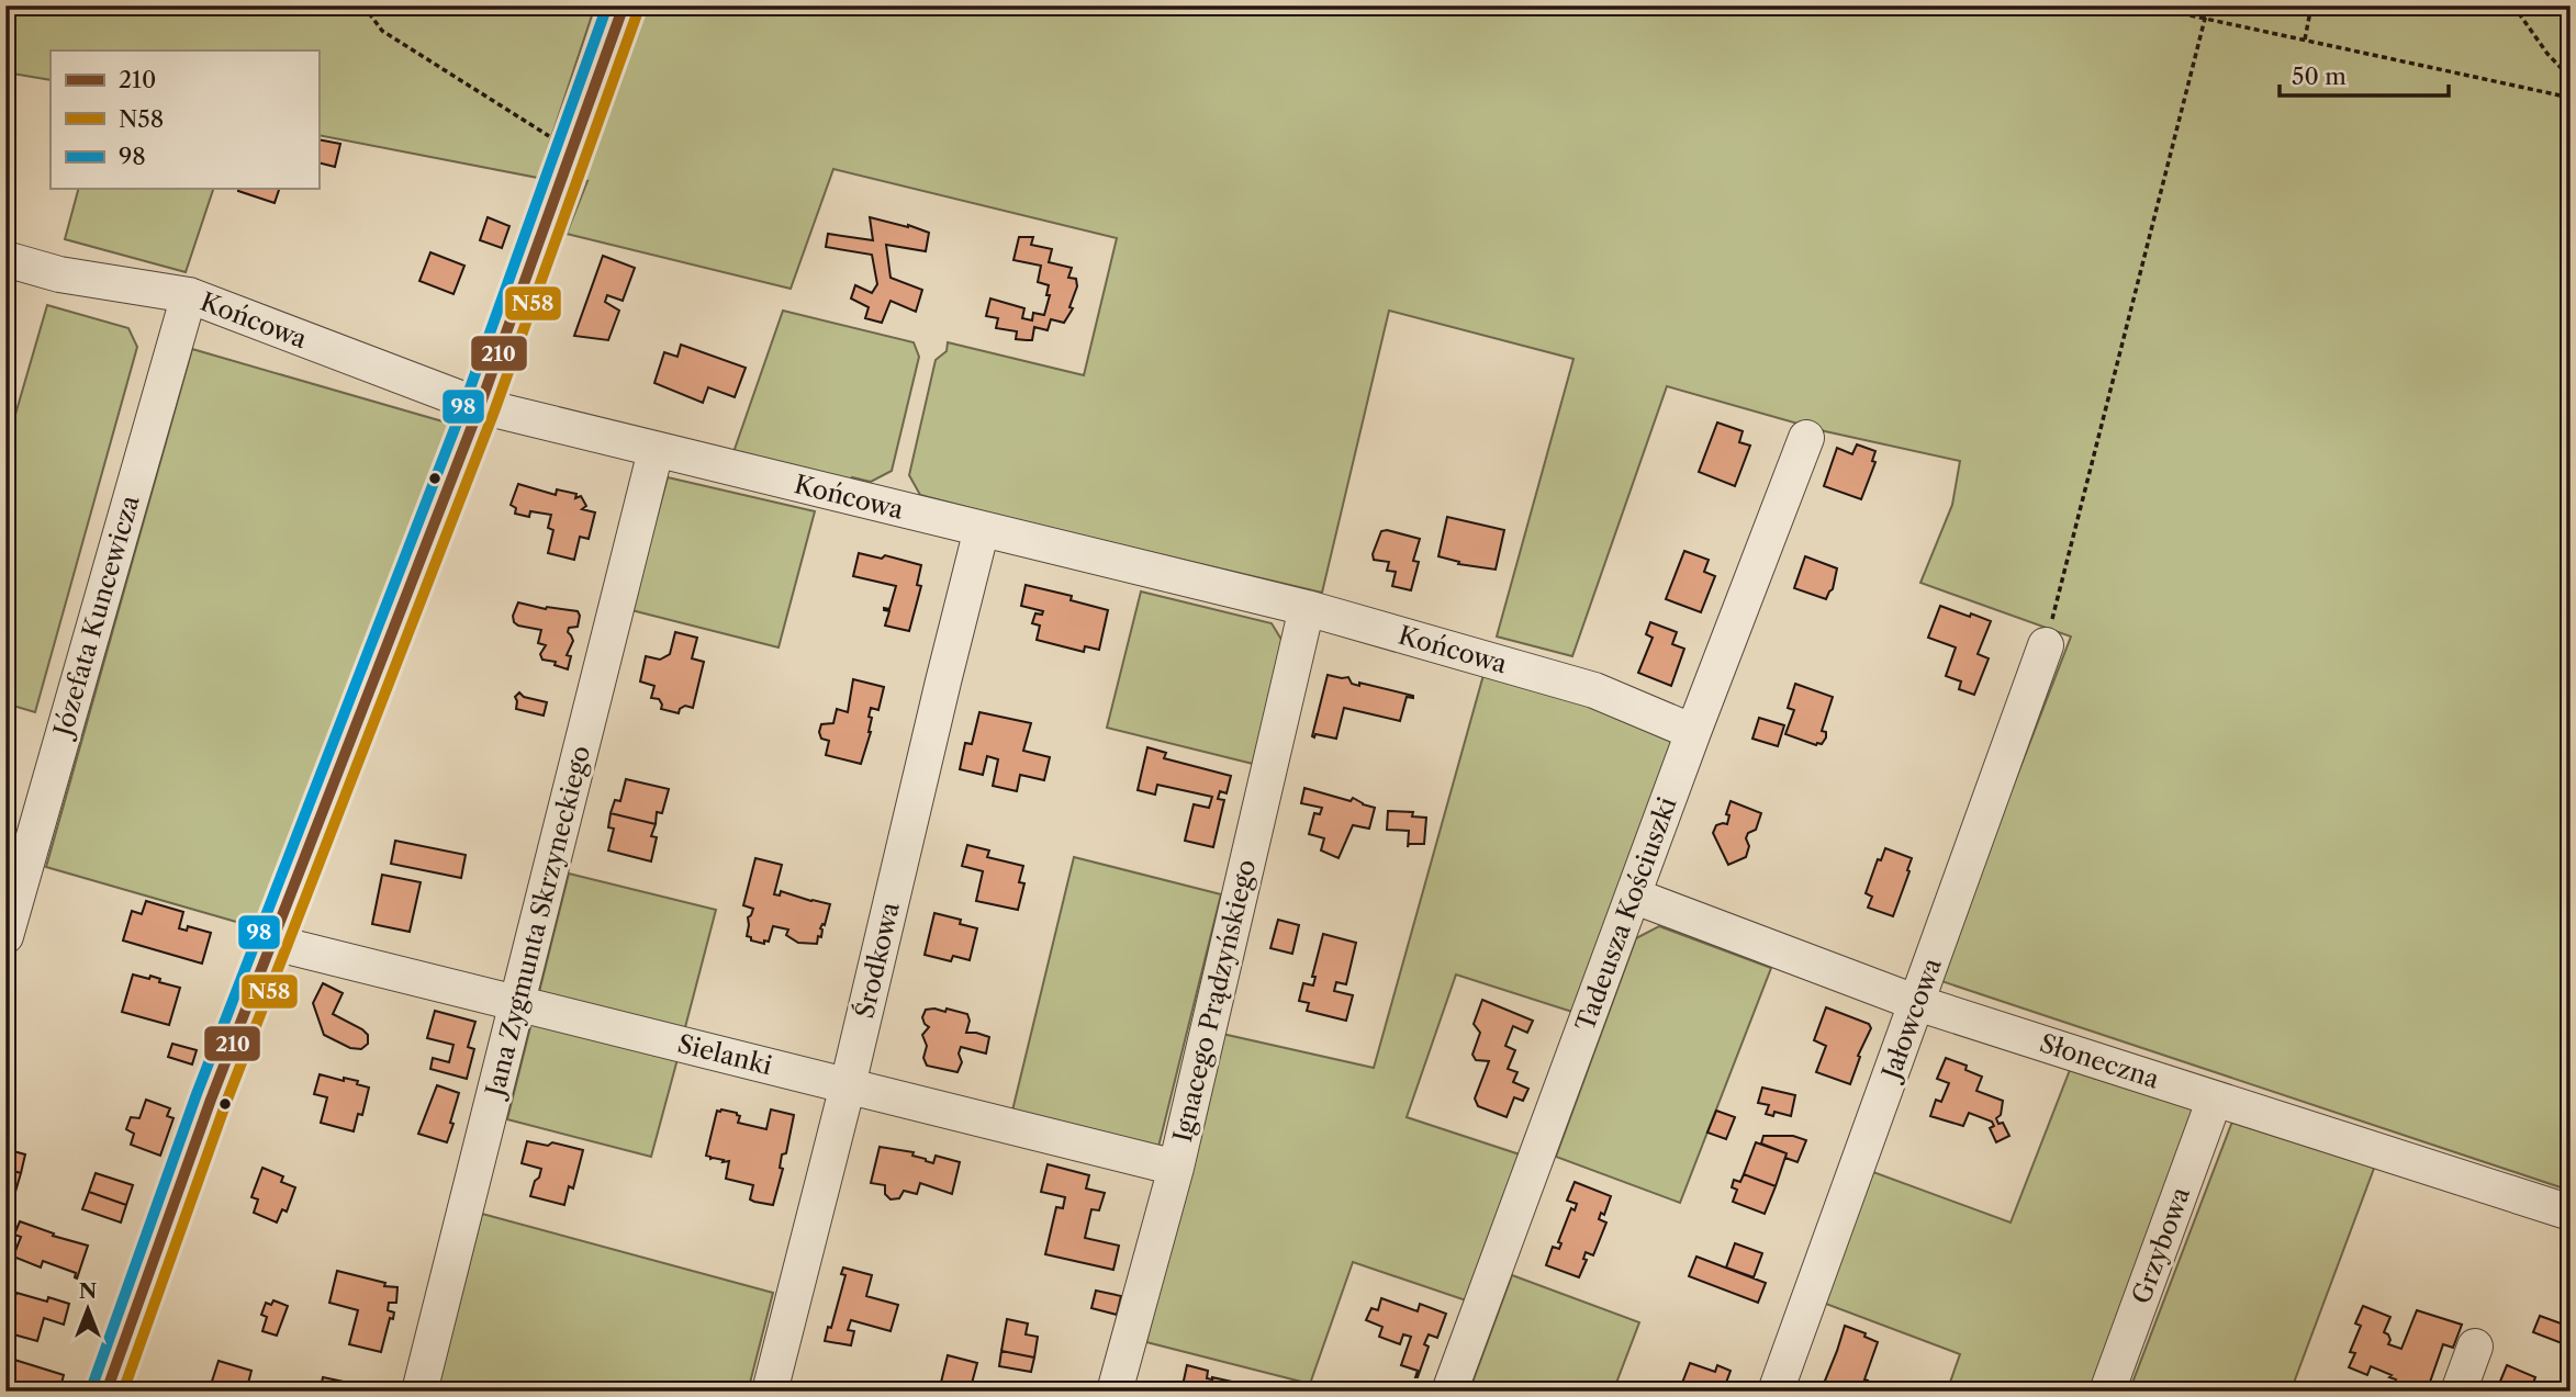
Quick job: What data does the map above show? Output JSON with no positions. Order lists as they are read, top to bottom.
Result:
{
  "streets": {
    "street": [
      "Końcowa",
      "Józefata Kuncewicza",
      "Tadeusza Kościuszki",
      "Jana Zygmunta Skrzyneckiego",
      "Środkowa",
      "Ignacego Prądzyńskiego",
      "Jałowcowa",
      "Sielanki",
      "Słoneczna",
      "Grzybowa"
    ]
  },
  "crossings": [
    ["Końcowa", "Józefata Kuncewicza"],
    ["Końcowa", "Tadeusza Kościuszki"],
    ["Końcowa", "Jana Zygmunta Skrzyneckiego"],
    ["Końcowa", "Środkowa"],
    ["Końcowa", "Ignacego Prądzyńskiego"],
    ["Tadeusza Kościuszki", "Słoneczna"],
    ["Jana Zygmunta Skrzyneckiego", "Sielanki"],
    ["Środkowa", "Sielanki"],
    ["Ignacego Prądzyńskiego", "Sielanki"],
    ["Jałowcowa", "Słoneczna"],
    ["Słoneczna", "Grzybowa"]
  ],
  "lines": ["transit line 210", "transit line 98", "transit line N58"],
  "legend": ["210", "N58", "98"],
  "scale_bar": "50 m",
  "north": "top"
}
